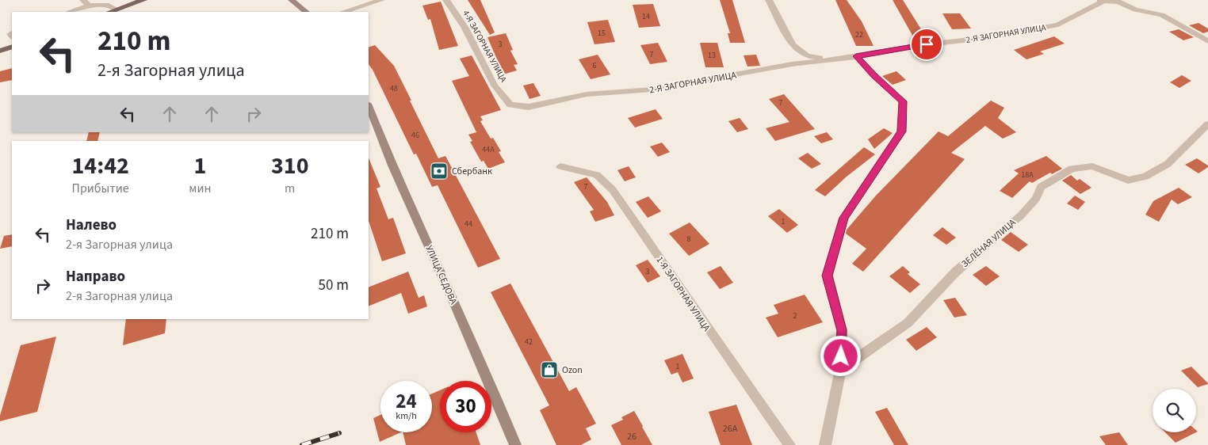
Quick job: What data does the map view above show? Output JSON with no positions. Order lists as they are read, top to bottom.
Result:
{
  "streets": {
    "street": [
      "2-Я ЗАГОРНАЯ УЛИЦА",
      "4-Я ЗАГОРНАЯ УЛИЦА",
      "ЗЕЛЁНАЯ УЛИЦА",
      "УЛИЦА СЕДОВА",
      "1-Я ЗАГОРНАЯ УЛИЦА"
    ]
  },
  "crossings": [
    ["2-Я ЗАГОРНАЯ УЛИЦА", "4-Я ЗАГОРНАЯ УЛИЦА"]
  ],
  "places": {
    "bank": ["Сбербанк"],
    "shop": ["Ozon"]
  },
  "house_numbers": [
    "14",
    "15",
    "22",
    "3",
    "7",
    "13",
    "6",
    "48",
    "7",
    "46",
    "44А",
    "18А",
    "7",
    "1",
    "44",
    "8",
    "3",
    "2",
    "42",
    "1",
    "26А",
    "26"
  ],
  "page": {
    "turn": ["210 m", "2-я Загорная улица"],
    "eta": [
      "14:42",
      "Прибытие",
      "1",
      "мин",
      "310",
      "m"
    ],
    "list": [
      {
        "name": "Налево",
        "note": "2-я Загорная улица",
        "value": "210 m"
      },
      {
        "name": "Направо",
        "note": "2-я Загорная улица",
        "value": "50 m"
      }
    ],
    "speed": "24 km/h",
    "limit": "30"
  }
}
